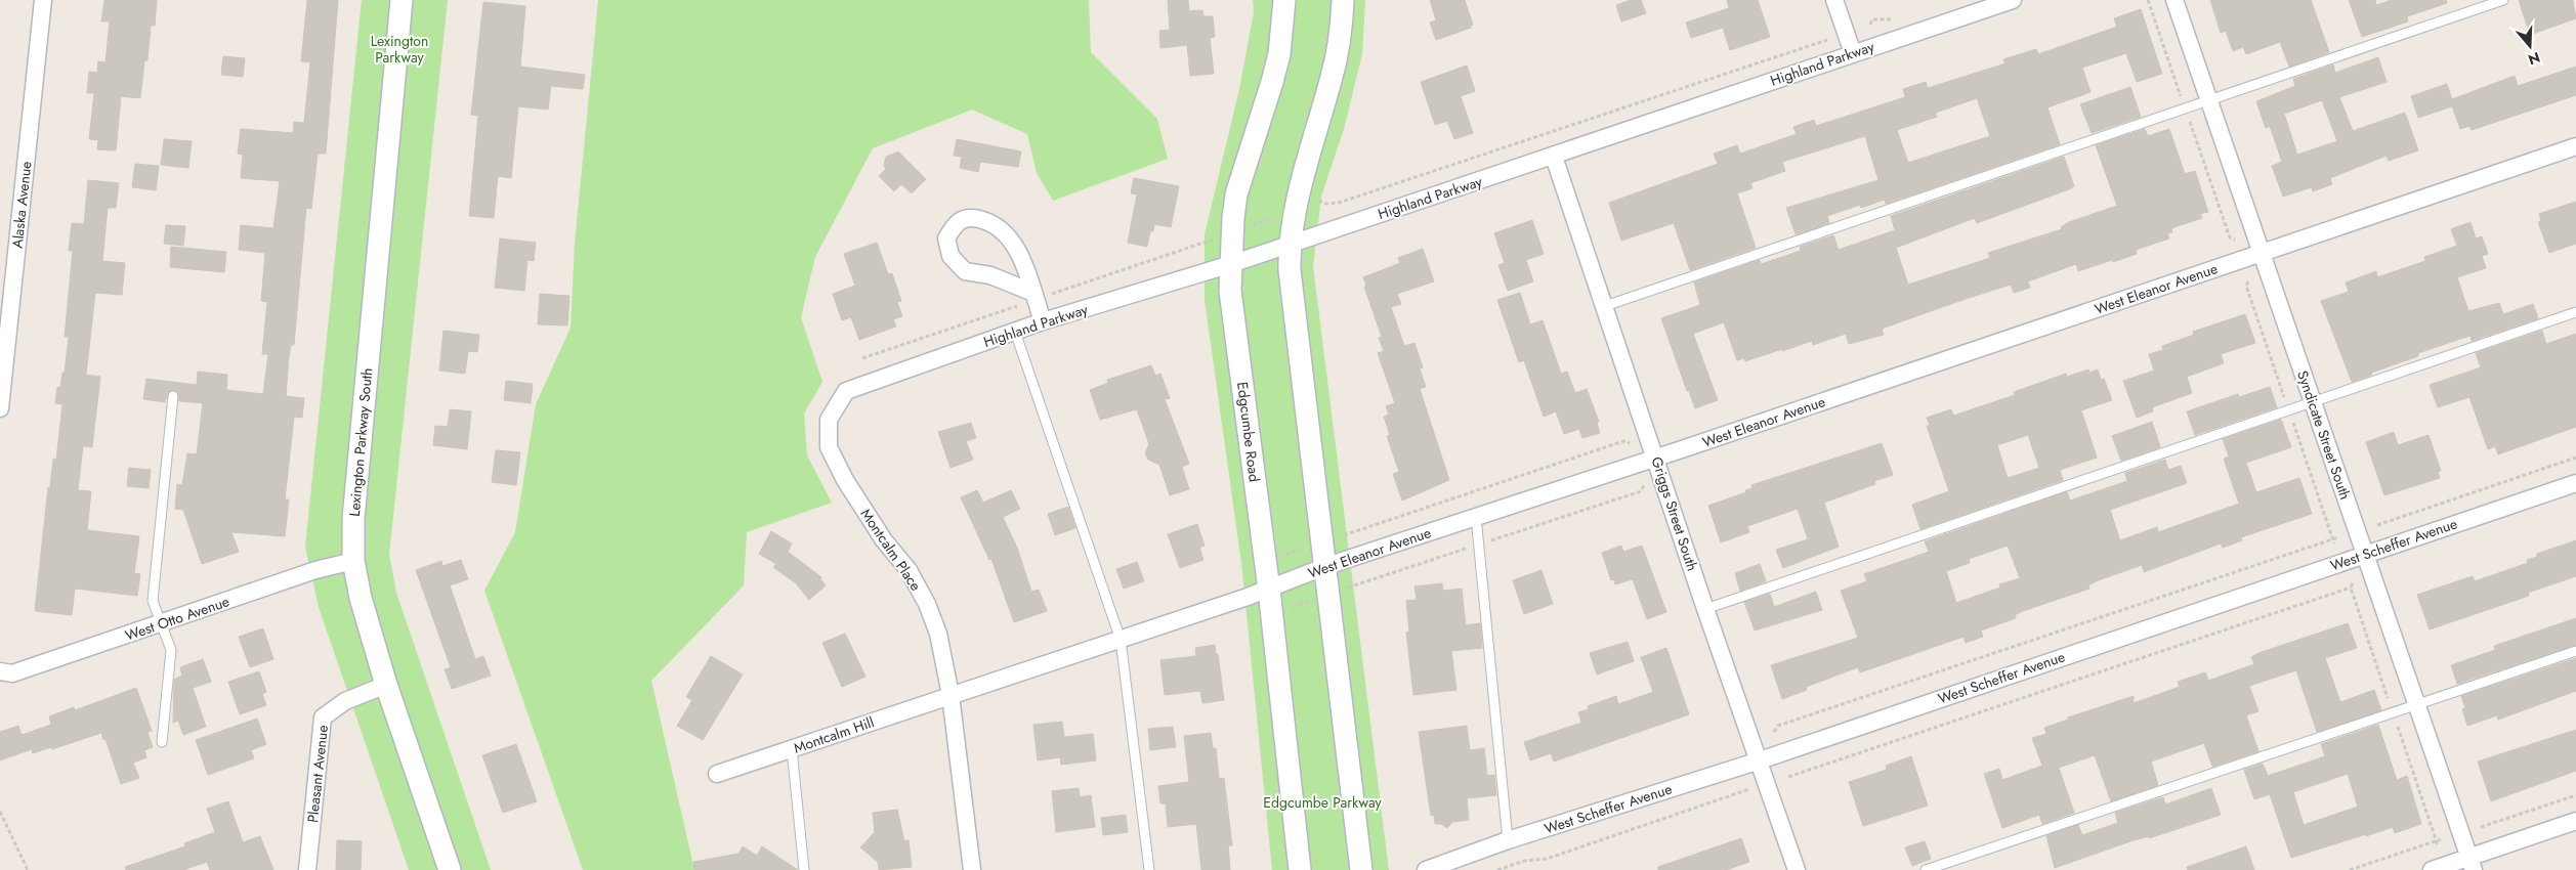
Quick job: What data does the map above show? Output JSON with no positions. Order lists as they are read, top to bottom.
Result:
{
  "streets": {
    "street": [
      "Highland Parkway",
      "Alaska Avenue",
      "West Eleanor Avenue",
      "Edgcumbe Road",
      "Syndicate Street South",
      "Lexington Parkway South",
      "Griggs Street South",
      "West Scheffer Avenue",
      "Montcalm Place",
      "West Otto Avenue",
      "Montcalm Hill",
      "Pleasant Avenue"
    ]
  },
  "crossings": [
    ["Highland Parkway", "Edgcumbe Road"],
    ["Highland Parkway", "Griggs Street South"],
    ["Highland Parkway", "Montcalm Place"],
    ["West Eleanor Avenue", "Edgcumbe Road"],
    ["West Eleanor Avenue", "Syndicate Street South"],
    ["West Eleanor Avenue", "Griggs Street South"],
    ["West Eleanor Avenue", "Montcalm Place"],
    ["West Eleanor Avenue", "Montcalm Hill"],
    ["Syndicate Street South", "West Scheffer Avenue"],
    ["Lexington Parkway South", "West Otto Avenue"],
    ["Lexington Parkway South", "Pleasant Avenue"],
    ["Griggs Street South", "West Scheffer Avenue"],
    ["Montcalm Place", "Montcalm Hill"]
  ],
  "parks": ["Lexington Parkway", "Edgcumbe Parkway"],
  "north": "bottom"
}
